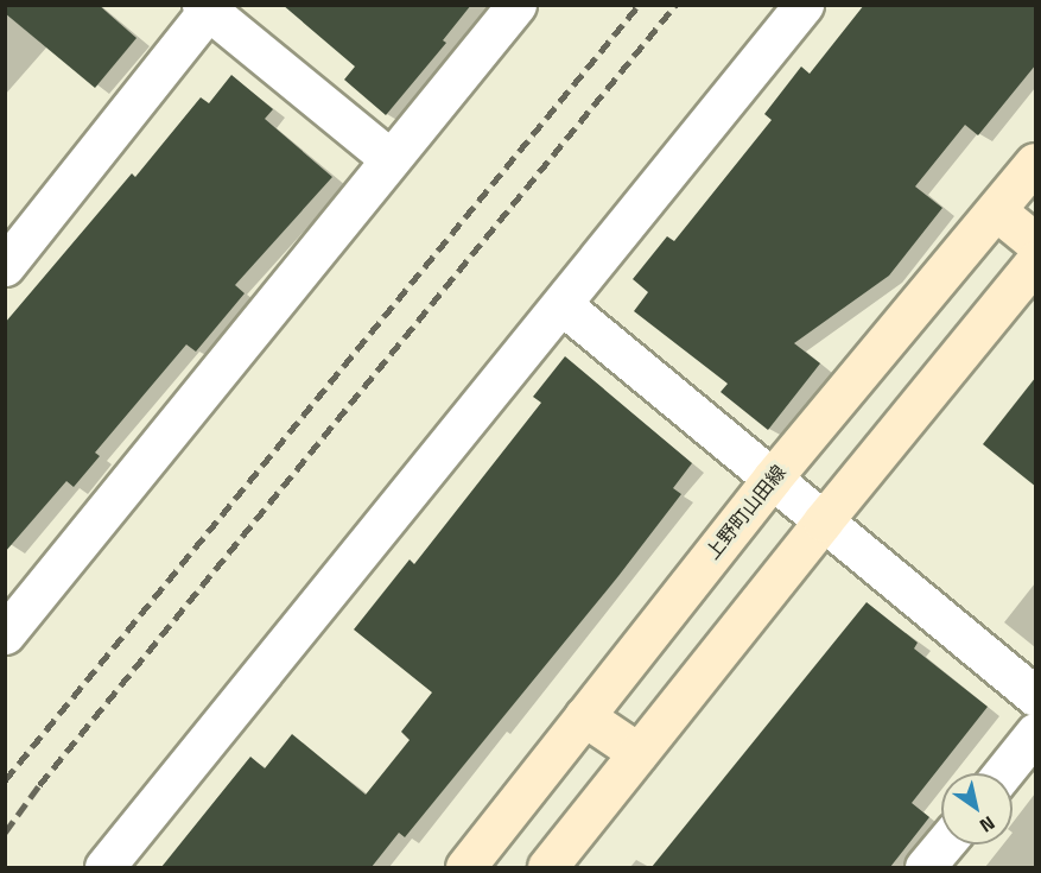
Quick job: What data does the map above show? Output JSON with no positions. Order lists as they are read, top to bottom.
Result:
{
  "streets": {
    "street": ["上野町山田線"]
  },
  "north": "bottom right"
}
